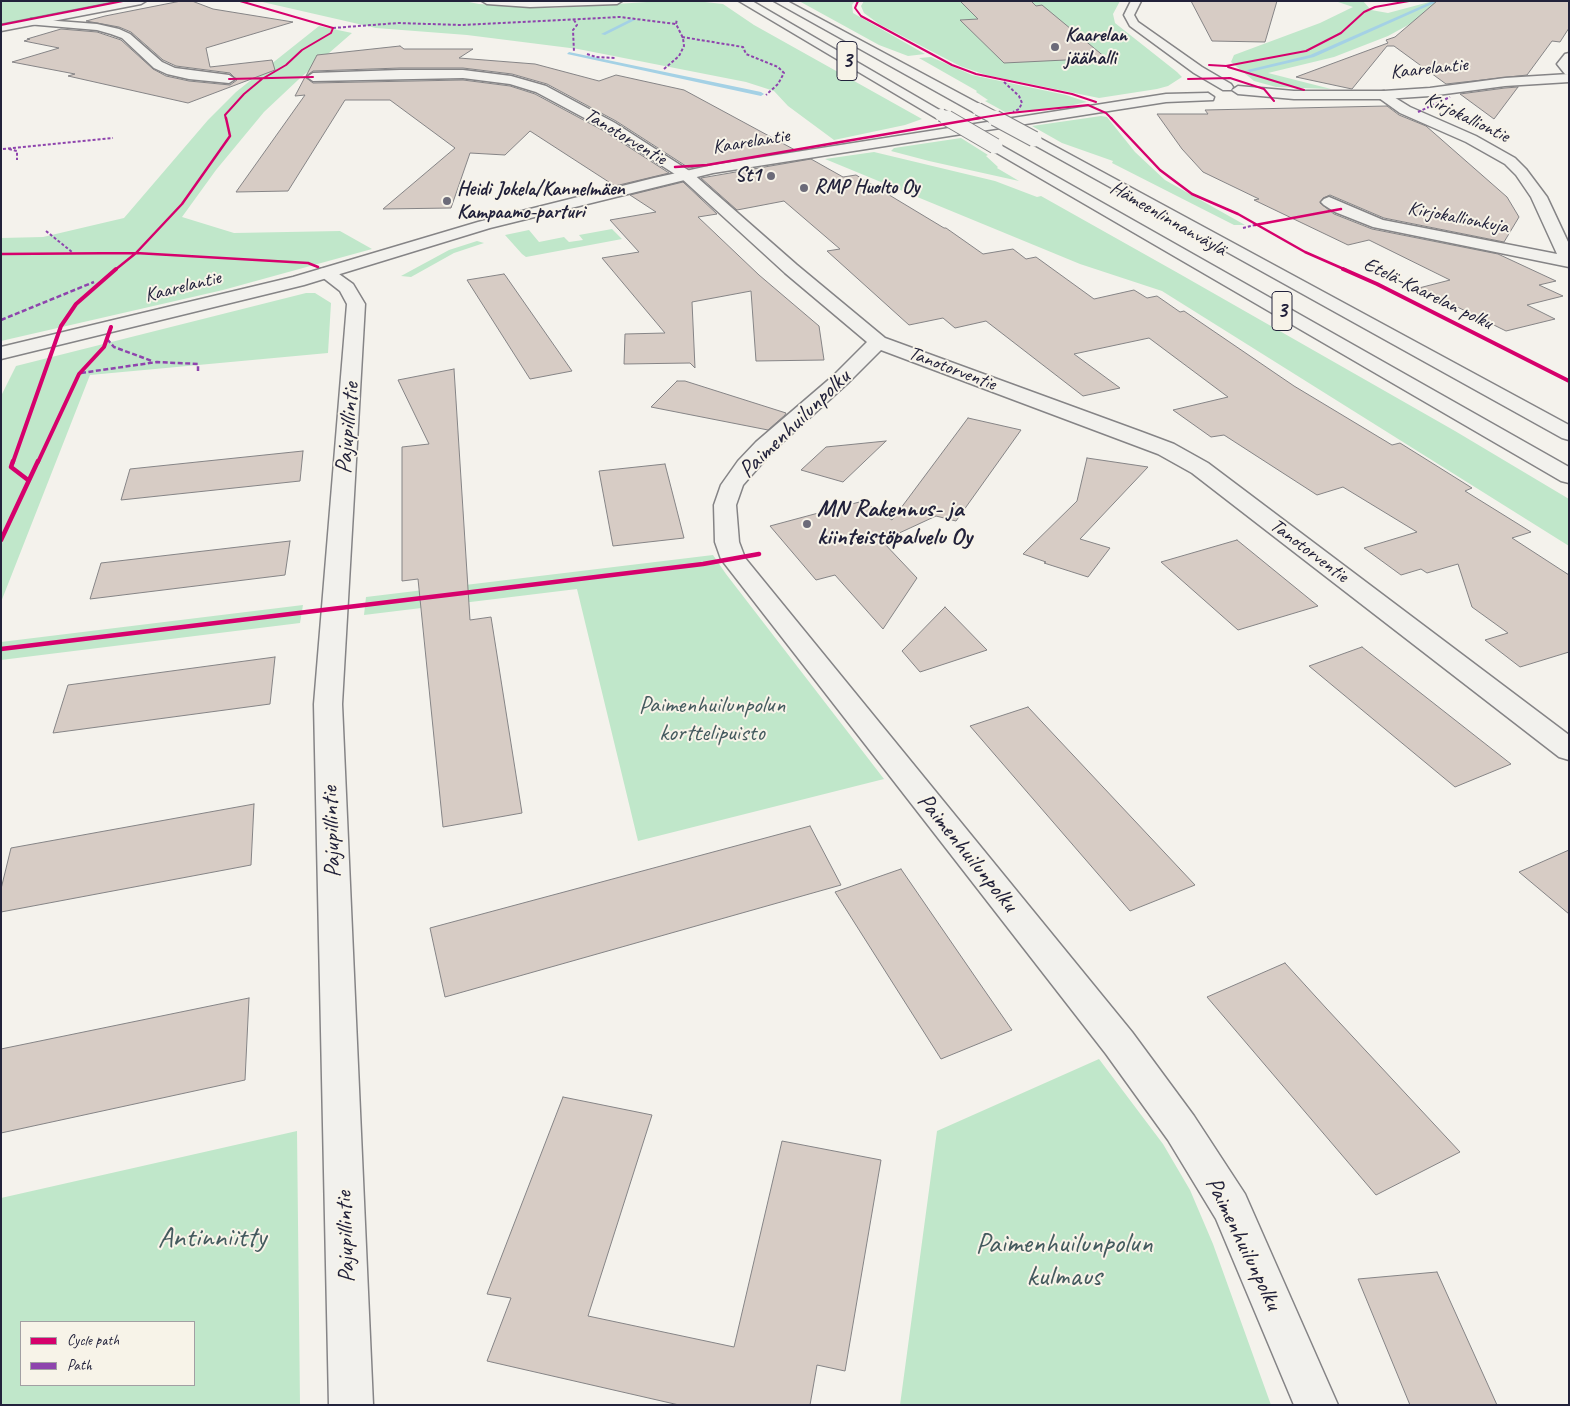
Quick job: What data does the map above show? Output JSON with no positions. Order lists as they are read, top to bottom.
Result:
{
  "streets": {
    "main road": [
      "3",
      "Kaarelantie",
      "Kirjokalliontie",
      "Tanotorventie",
      "Kirjokallionkuja",
      "Hämeenlinnanväylä",
      "Paimenhuilunpolku",
      "Pajupillintie"
    ],
    "cycle path": ["Etelä-Kaarelan polku"]
  },
  "crossings": [
    ["Kaarelantie", "Kirjokalliontie"],
    ["Kaarelantie", "Tanotorventie"],
    ["Kaarelantie", "Pajupillintie"],
    ["Kirjokalliontie", "Kirjokallionkuja"],
    ["Tanotorventie", "Paimenhuilunpolku"]
  ],
  "parks": ["Paimenhuilunpolun korttelipuisto", "Antinniitty", "Paimenhuilunpolun kulmaus"],
  "places": [
    "Kaarelan jäähalli",
    "St1",
    "RMP Huolto Oy",
    "Heidi Jokela/Kannelmäen Kampaamo-parturi",
    "MN Rakennus- ja kiinteistöpalvelu Oy"
  ],
  "legend": ["Cycle path", "Path"]
}
